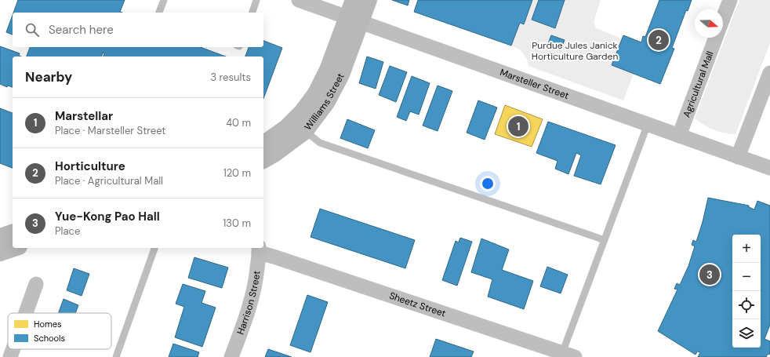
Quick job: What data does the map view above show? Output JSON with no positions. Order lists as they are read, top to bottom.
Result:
{
  "streets": {
    "main road": ["Williams Street"],
    "street": [
      "Marsteller Street",
      "Agricultural Mall",
      "Harrison Street",
      "Sheetz Street"
    ]
  },
  "crossings": [
    ["Marsteller Street", "Agricultural Mall"],
    ["Marsteller Street", "Williams Street"],
    ["Harrison Street", "Sheetz Street"]
  ],
  "parks": ["Purdue Jules Janick Horticulture Garden"],
  "legend": ["Homes", "Schools"],
  "north": "right",
  "page": {
    "search": "Search here",
    "pins": ["2", "1", "3"],
    "heading": ["Nearby", "3 results"],
    "list": [
      {
        "mark": "1",
        "name": "Marstellar",
        "note": "Place · Marsteller Street",
        "value": "40 m"
      },
      {
        "mark": "2",
        "name": "Horticulture",
        "note": "Place · Agricultural Mall",
        "value": "120 m"
      },
      {
        "mark": "3",
        "name": "Yue-Kong Pao Hall",
        "note": "Place",
        "value": "130 m"
      }
    ],
    "map_buttons": ["+", "−"]
  }
}
